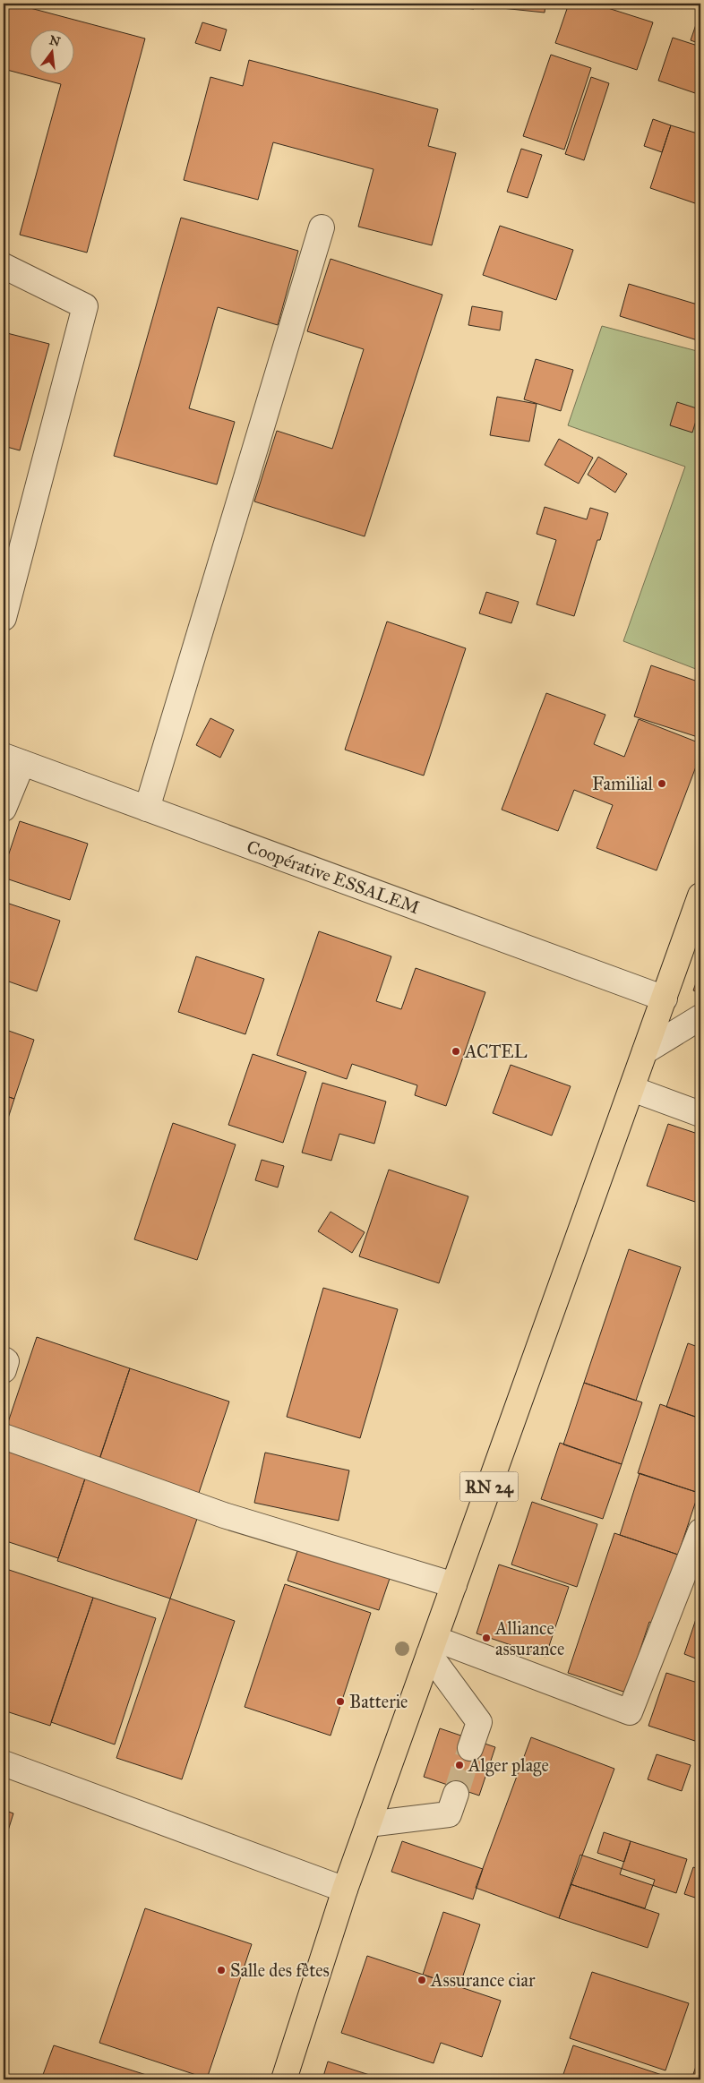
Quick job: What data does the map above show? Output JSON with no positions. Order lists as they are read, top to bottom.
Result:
{
  "streets": {
    "main road": ["RN 24"],
    "street": ["Coopérative ESSALEM"]
  },
  "crossings": [
    ["Coopérative ESSALEM", "RN 24"]
  ],
  "places": [
    "Familial",
    "ACTEL",
    "Alliance assurance",
    "Batterie",
    "Alger plage",
    "Salle des fêtes",
    "Assurance ciar"
  ],
  "north": "top"
}
